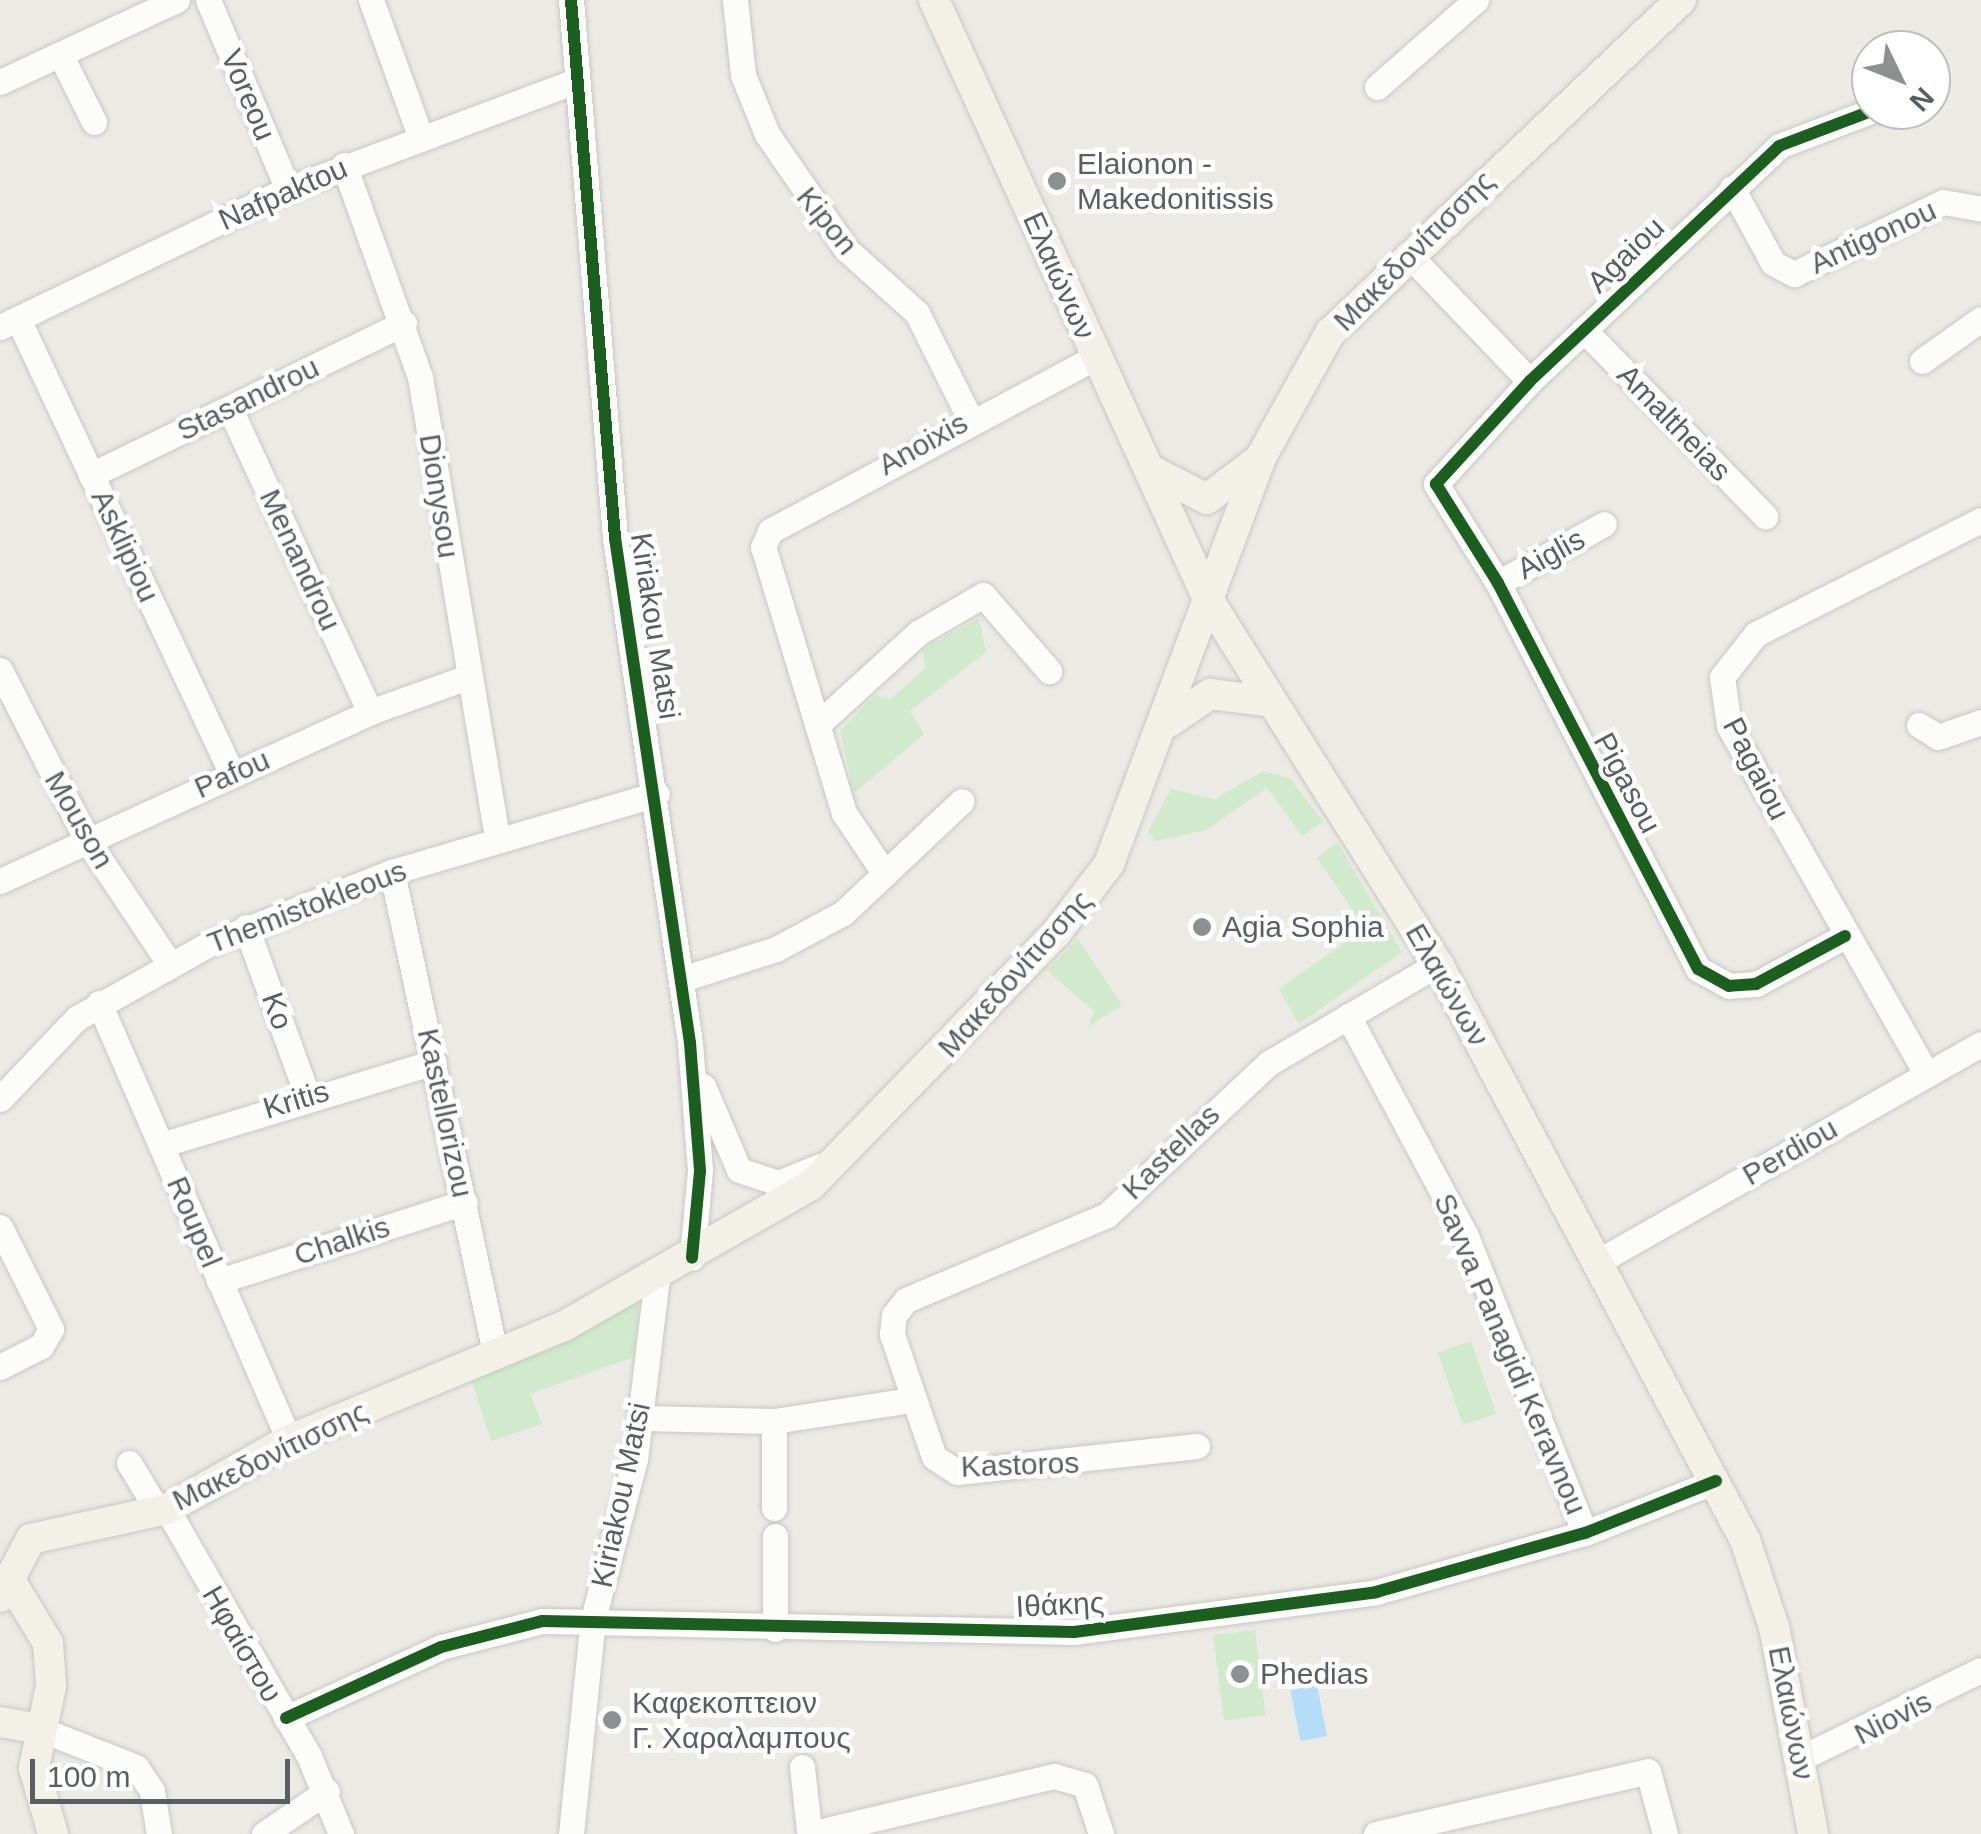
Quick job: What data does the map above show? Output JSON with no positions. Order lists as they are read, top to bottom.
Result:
{
  "streets": {
    "main road": ["Μακεδονίτισσης", "Ελαιώνων"],
    "street": [
      "Voreou",
      "Nafpaktou",
      "Kipon",
      "Antigonou",
      "Agaiou",
      "Stasandrou",
      "Amaltheias",
      "Anoixis",
      "Dionysou",
      "Asklipiou",
      "Aiglis",
      "Menandrou",
      "Kiriakou Matsi",
      "Pagaiou",
      "Pafou",
      "Pigasou",
      "Mouson",
      "Themistokleous",
      "Ko",
      "Kritis",
      "Kastellorizou",
      "Kastellas",
      "Perdiou",
      "Roupel",
      "Chalkis",
      "Savva Panagidi Keravnou",
      "Kastoros",
      "Ιθάκης",
      "Ηφαίστου",
      "Niovis"
    ]
  },
  "crossings": [
    ["Voreou", "Nafpaktou"],
    ["Nafpaktou", "Dionysou"],
    ["Nafpaktou", "Asklipiou"],
    ["Nafpaktou", "Kiriakou Matsi"],
    ["Kipon", "Anoixis"],
    ["Antigonou", "Agaiou"],
    ["Μακεδονίτισσης", "Ελαιώνων"],
    ["Μακεδονίτισσης", "Kiriakou Matsi"],
    ["Μακεδονίτισσης", "Kastellorizou"],
    ["Μακεδονίτισσης", "Roupel"],
    ["Μακεδονίτισσης", "Ηφαίστου"],
    ["Agaiou", "Amaltheias"],
    ["Agaiou", "Pigasou"],
    ["Ελαιώνων", "Anoixis"],
    ["Ελαιώνων", "Kastellas"],
    ["Ελαιώνων", "Perdiou"],
    ["Ελαιώνων", "Ιθάκης"],
    ["Ελαιώνων", "Niovis"],
    ["Stasandrou", "Dionysou"],
    ["Stasandrou", "Asklipiou"],
    ["Stasandrou", "Menandrou"],
    ["Dionysou", "Pafou"],
    ["Dionysou", "Themistokleous"],
    ["Asklipiou", "Pafou"],
    ["Aiglis", "Pigasou"],
    ["Menandrou", "Pafou"],
    ["Kiriakou Matsi", "Themistokleous"],
    ["Kiriakou Matsi", "Ιθάκης"],
    ["Pagaiou", "Pigasou"],
    ["Pagaiou", "Perdiou"],
    ["Pafou", "Mouson"],
    ["Mouson", "Themistokleous"],
    ["Themistokleous", "Ko"],
    ["Themistokleous", "Kastellorizou"],
    ["Themistokleous", "Roupel"],
    ["Ko", "Kritis"],
    ["Kritis", "Kastellorizou"],
    ["Kritis", "Roupel"],
    ["Kastellorizou", "Chalkis"],
    ["Kastellas", "Savva Panagidi Keravnou"],
    ["Kastellas", "Kastoros"],
    ["Roupel", "Chalkis"],
    ["Savva Panagidi Keravnou", "Ιθάκης"],
    ["Ιθάκης", "Ηφαίστου"]
  ],
  "places": [
    "Elaionon - Makedonitissis",
    "Agia Sophia",
    "Phedias",
    "Καφεκοπτειον Γ. Χαραλαμπους"
  ],
  "scale_bar": "100 m",
  "north": "bottom right"
}
